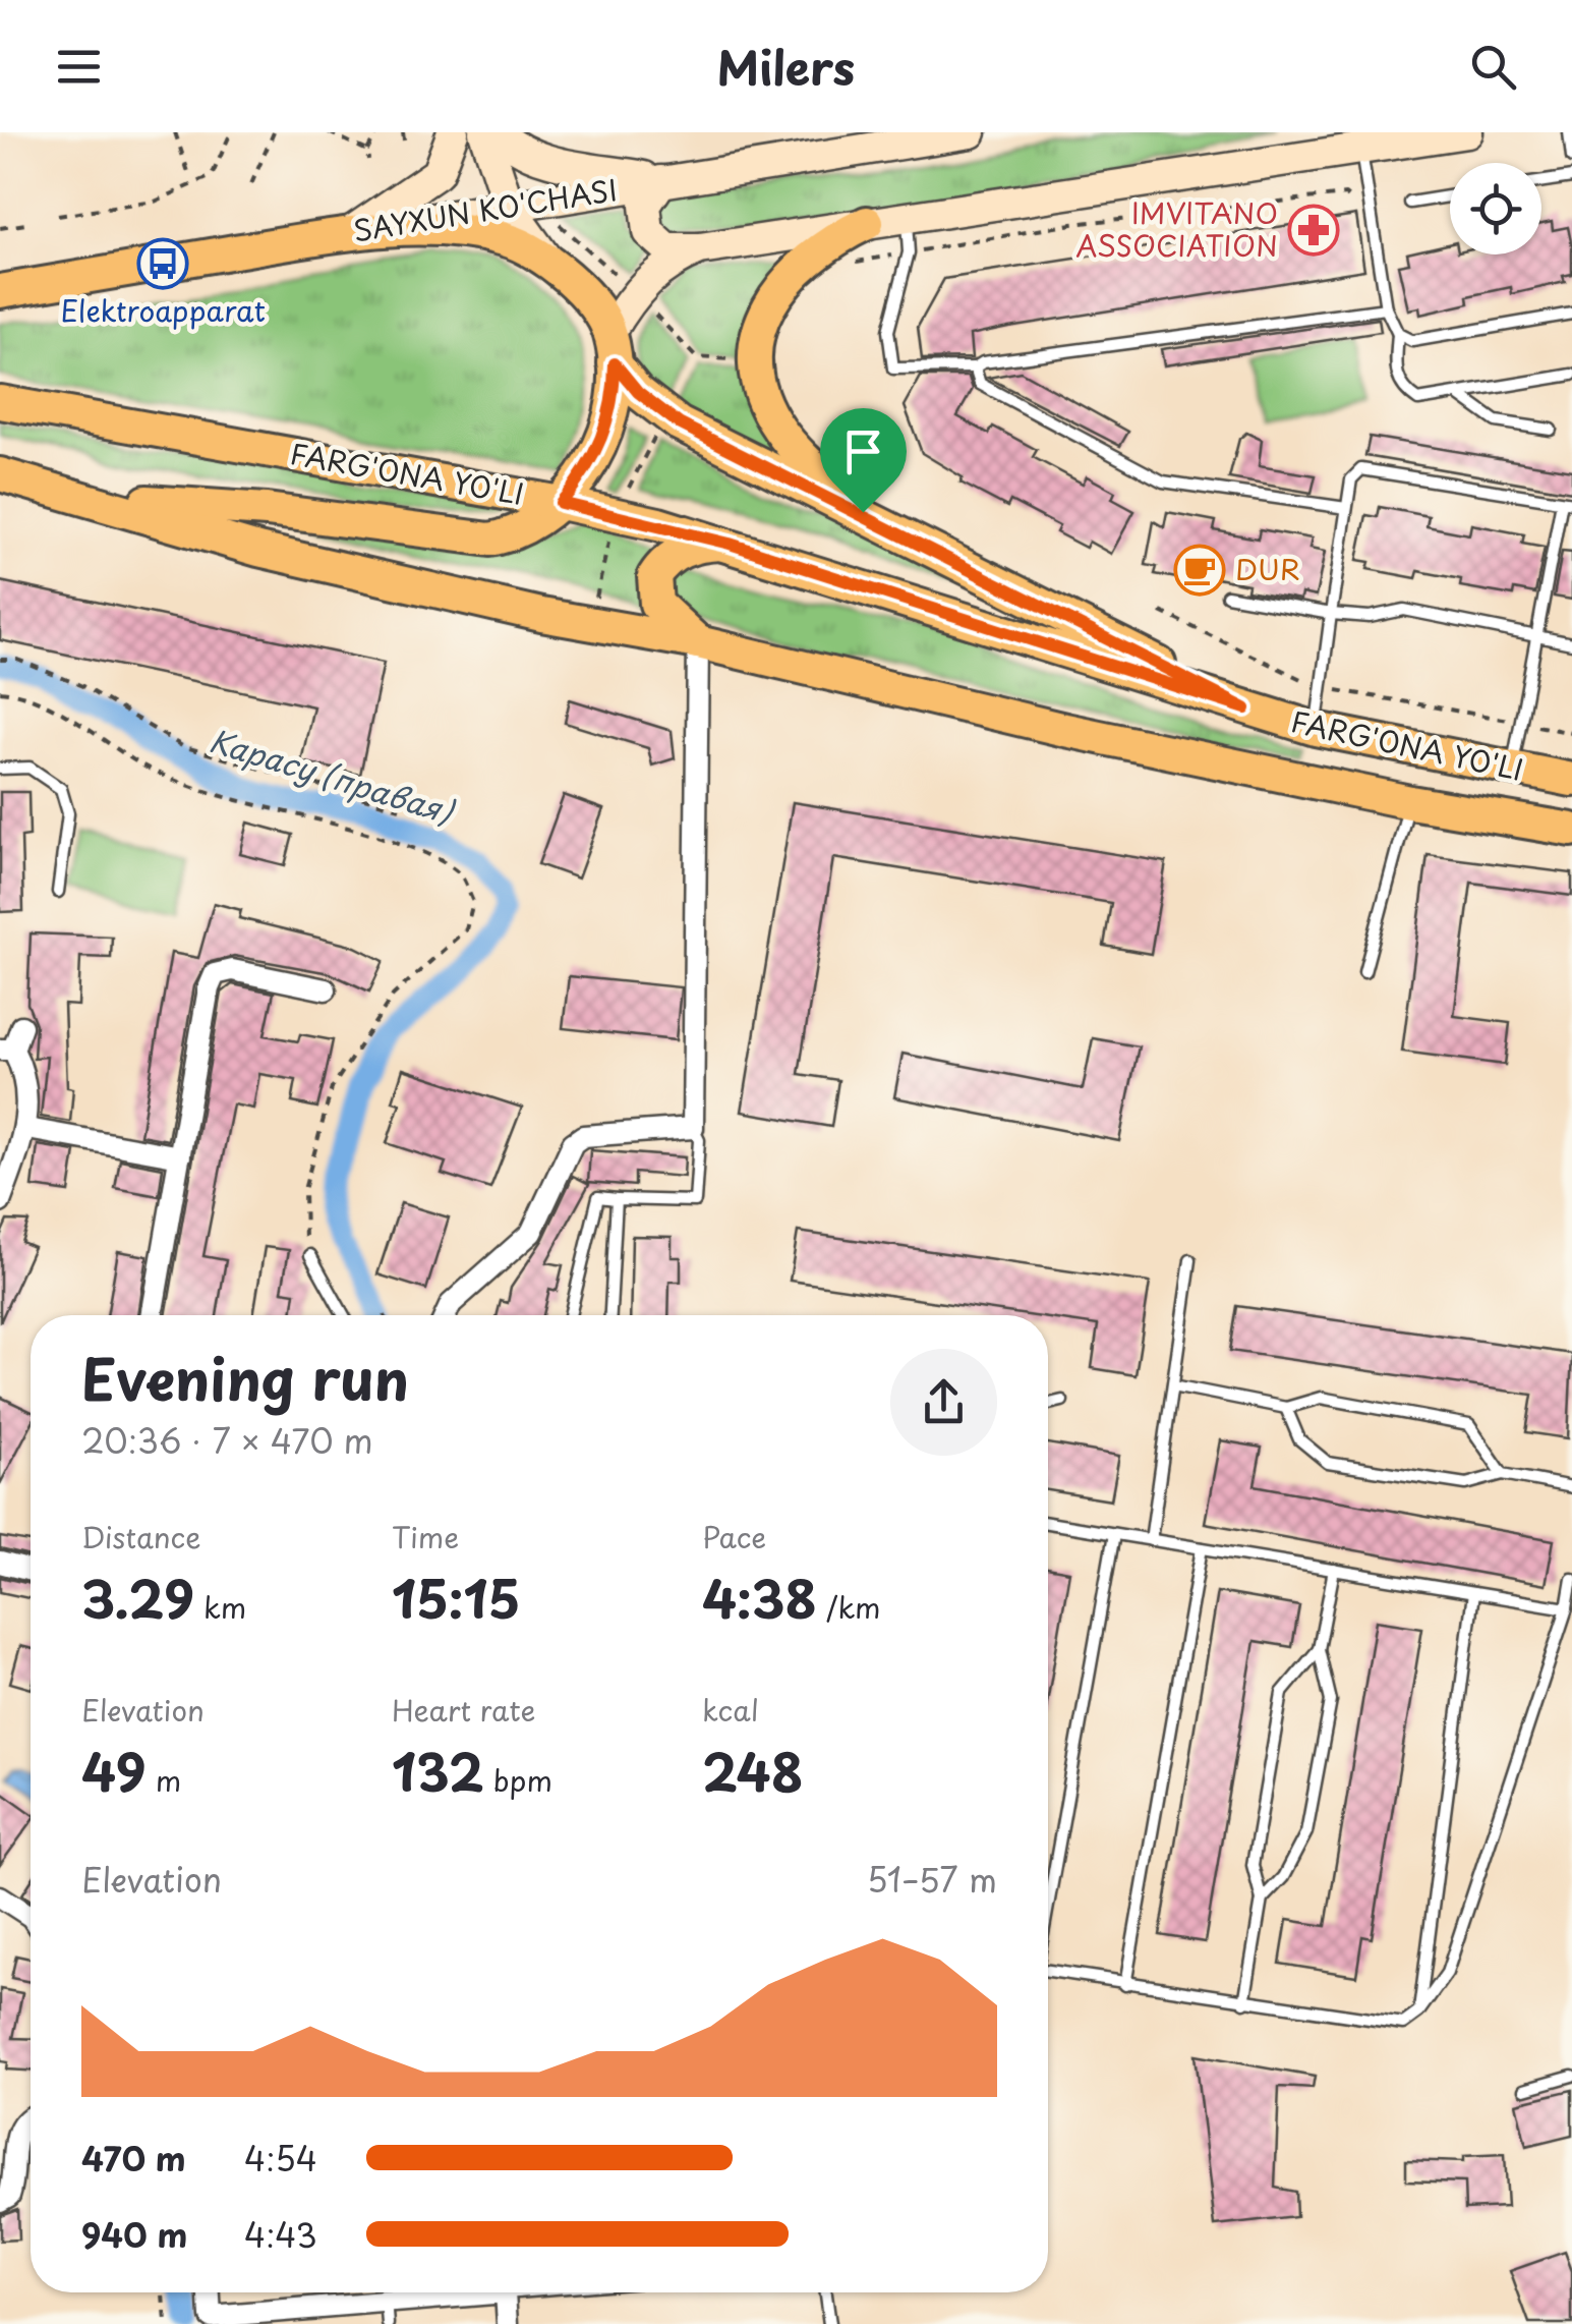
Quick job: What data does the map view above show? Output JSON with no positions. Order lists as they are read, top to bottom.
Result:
{
  "streets": {
    "main road": ["SAYXUN KO'CHASI", "FARG'ONA YO'LI"]
  },
  "water": ["Карасу (правая)"],
  "places": {
    "pharmacy": ["IMVITANO ASSOCIATION"],
    "bus stop": ["Elektroapparat"],
    "cafe": ["DUR"]
  },
  "page": {
    "header": "Milers",
    "heading": ["Evening run", "20:36 · 7 × 470 m"],
    "stats": [
      ["Distance", "3.29 km"],
      ["Time", "15:15"],
      ["Pace", "4:38 /km"],
      ["Elevation", "49 m"],
      ["Heart rate", "132 bpm"],
      ["kcal", "248"]
    ],
    "chart": ["Elevation", "51–57 m"],
    "list": [
      {
        "name": "470 m",
        "note": "4:54"
      },
      {
        "name": "940 m",
        "note": "4:43"
      }
    ]
  }
}
